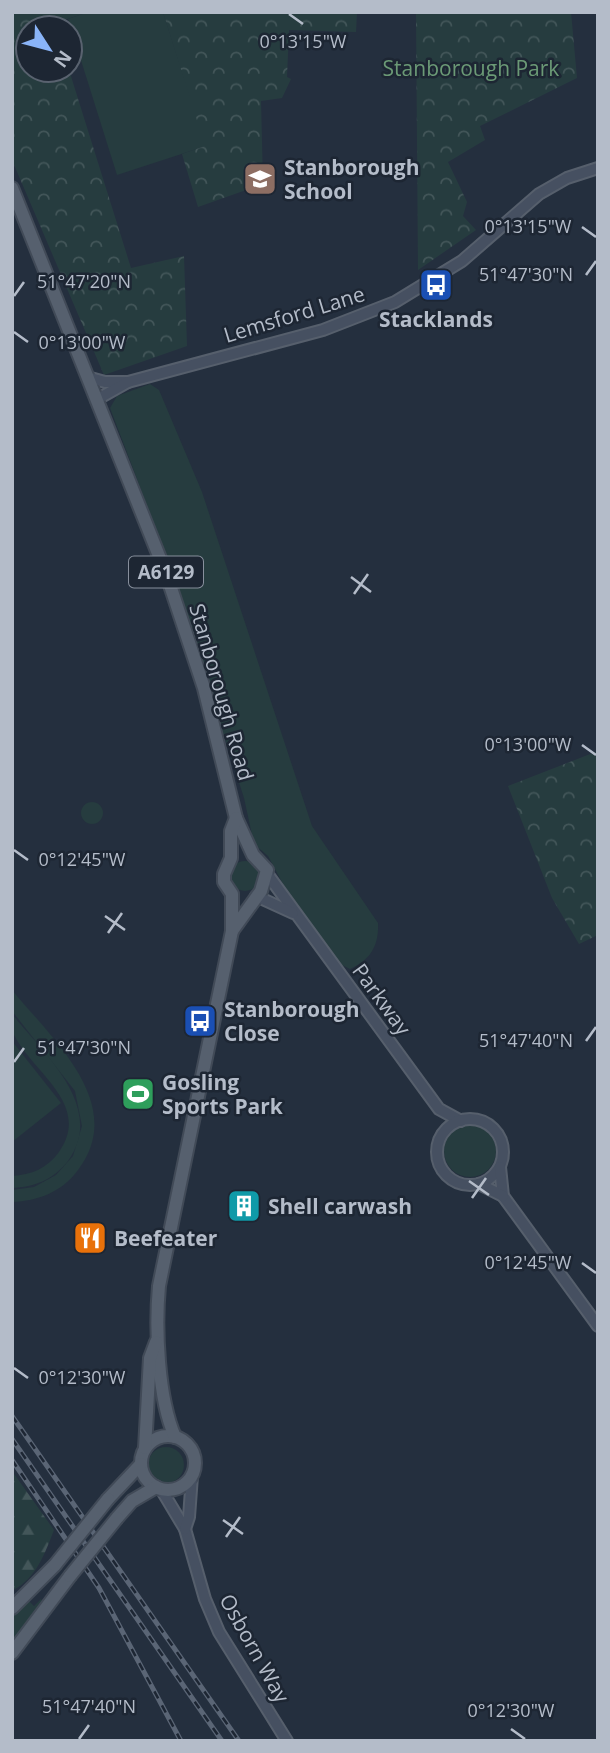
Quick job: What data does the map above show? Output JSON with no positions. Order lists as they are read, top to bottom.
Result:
{
  "streets": {
    "main road": ["A6129", "Stanborough Road"],
    "street": ["Lemsford Lane", "Parkway", "Osborn Way"]
  },
  "crossings": [
    ["Lemsford Lane", "Stanborough Road"],
    ["Stanborough Road", "Parkway"],
    ["Stanborough Road", "Osborn Way"]
  ],
  "parks": ["Stanborough Park"],
  "places": {
    "school or university": ["Stanborough School"],
    "bus stop": ["Stacklands", "Stanborough Close"],
    "sports": ["Gosling Sports Park"],
    "building": ["Shell carwash"],
    "restaurant": ["Beefeater"]
  },
  "north": "bottom right",
  "coordinates": [
    "0°13'15\"W",
    "51°47'30\"N",
    "51°47'20\"N",
    "0°13'00\"W",
    "0°12'45\"W",
    "51°47'40\"N",
    "0°12'30\"W"
  ]
}
